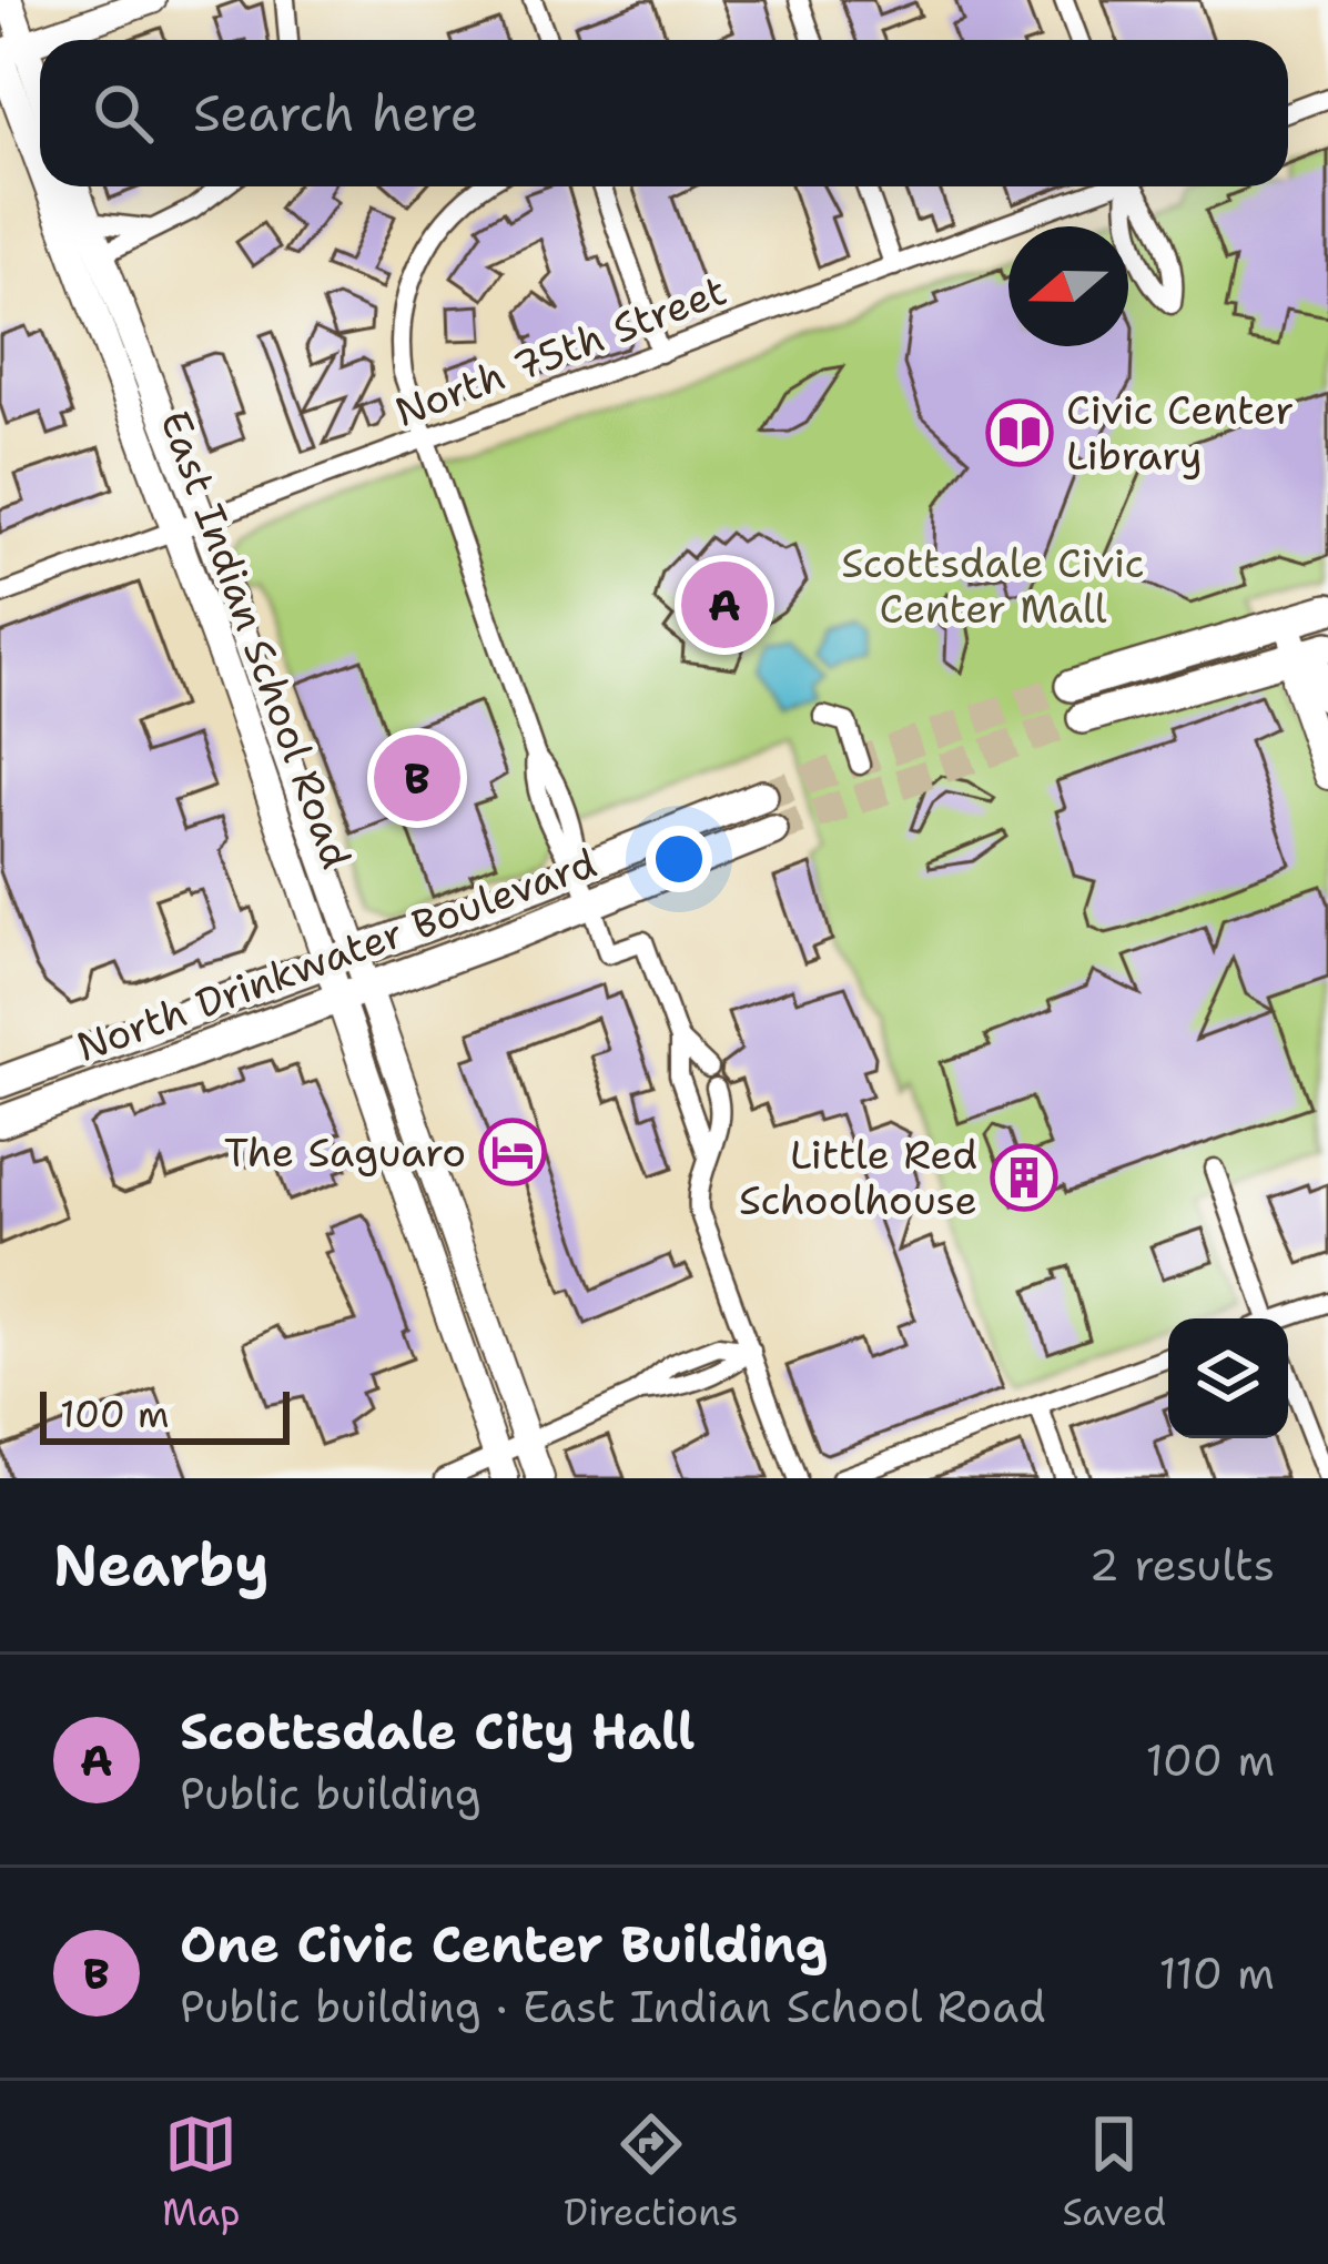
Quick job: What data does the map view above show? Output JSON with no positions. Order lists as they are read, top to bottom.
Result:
{
  "streets": {
    "main road": ["East Indian School Road", "North Drinkwater Boulevard"],
    "street": ["North 75th Street"]
  },
  "crossings": [
    ["North 75th Street", "East Indian School Road"],
    ["East Indian School Road", "North Drinkwater Boulevard"]
  ],
  "parks": ["Scottsdale Civic Center Mall"],
  "places": {
    "library": ["Civic Center Library"],
    "hotel": ["The Saguaro"],
    "building": ["Little Red Schoolhouse"]
  },
  "scale_bar": "100 m",
  "north": "left",
  "page": {
    "search": "Search here",
    "pins": ["A", "B"],
    "scale": "100 m",
    "heading": ["Nearby", "2 results"],
    "list": [
      {
        "mark": "A",
        "name": "Scottsdale City Hall",
        "note": "Public building",
        "value": "100 m"
      },
      {
        "mark": "B",
        "name": "One Civic Center Building",
        "note": "Public building · East Indian School Road",
        "value": "110 m"
      }
    ],
    "nav": ["Map", "Directions", "Saved"]
  }
}
